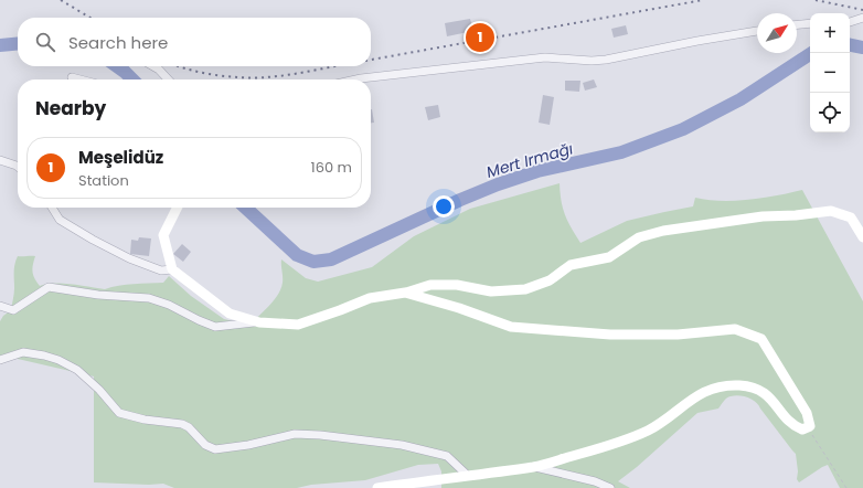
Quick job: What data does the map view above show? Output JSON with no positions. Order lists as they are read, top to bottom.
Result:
{
  "water": ["Mert Irmağı"],
  "north": "top right",
  "page": {
    "map_buttons": ["+", "−"],
    "search": "Search here",
    "pins": "1",
    "heading": "Nearby",
    "list": [
      {
        "mark": "1",
        "name": "Meşelidüz",
        "note": "Station",
        "value": "160 m"
      }
    ]
  }
}
